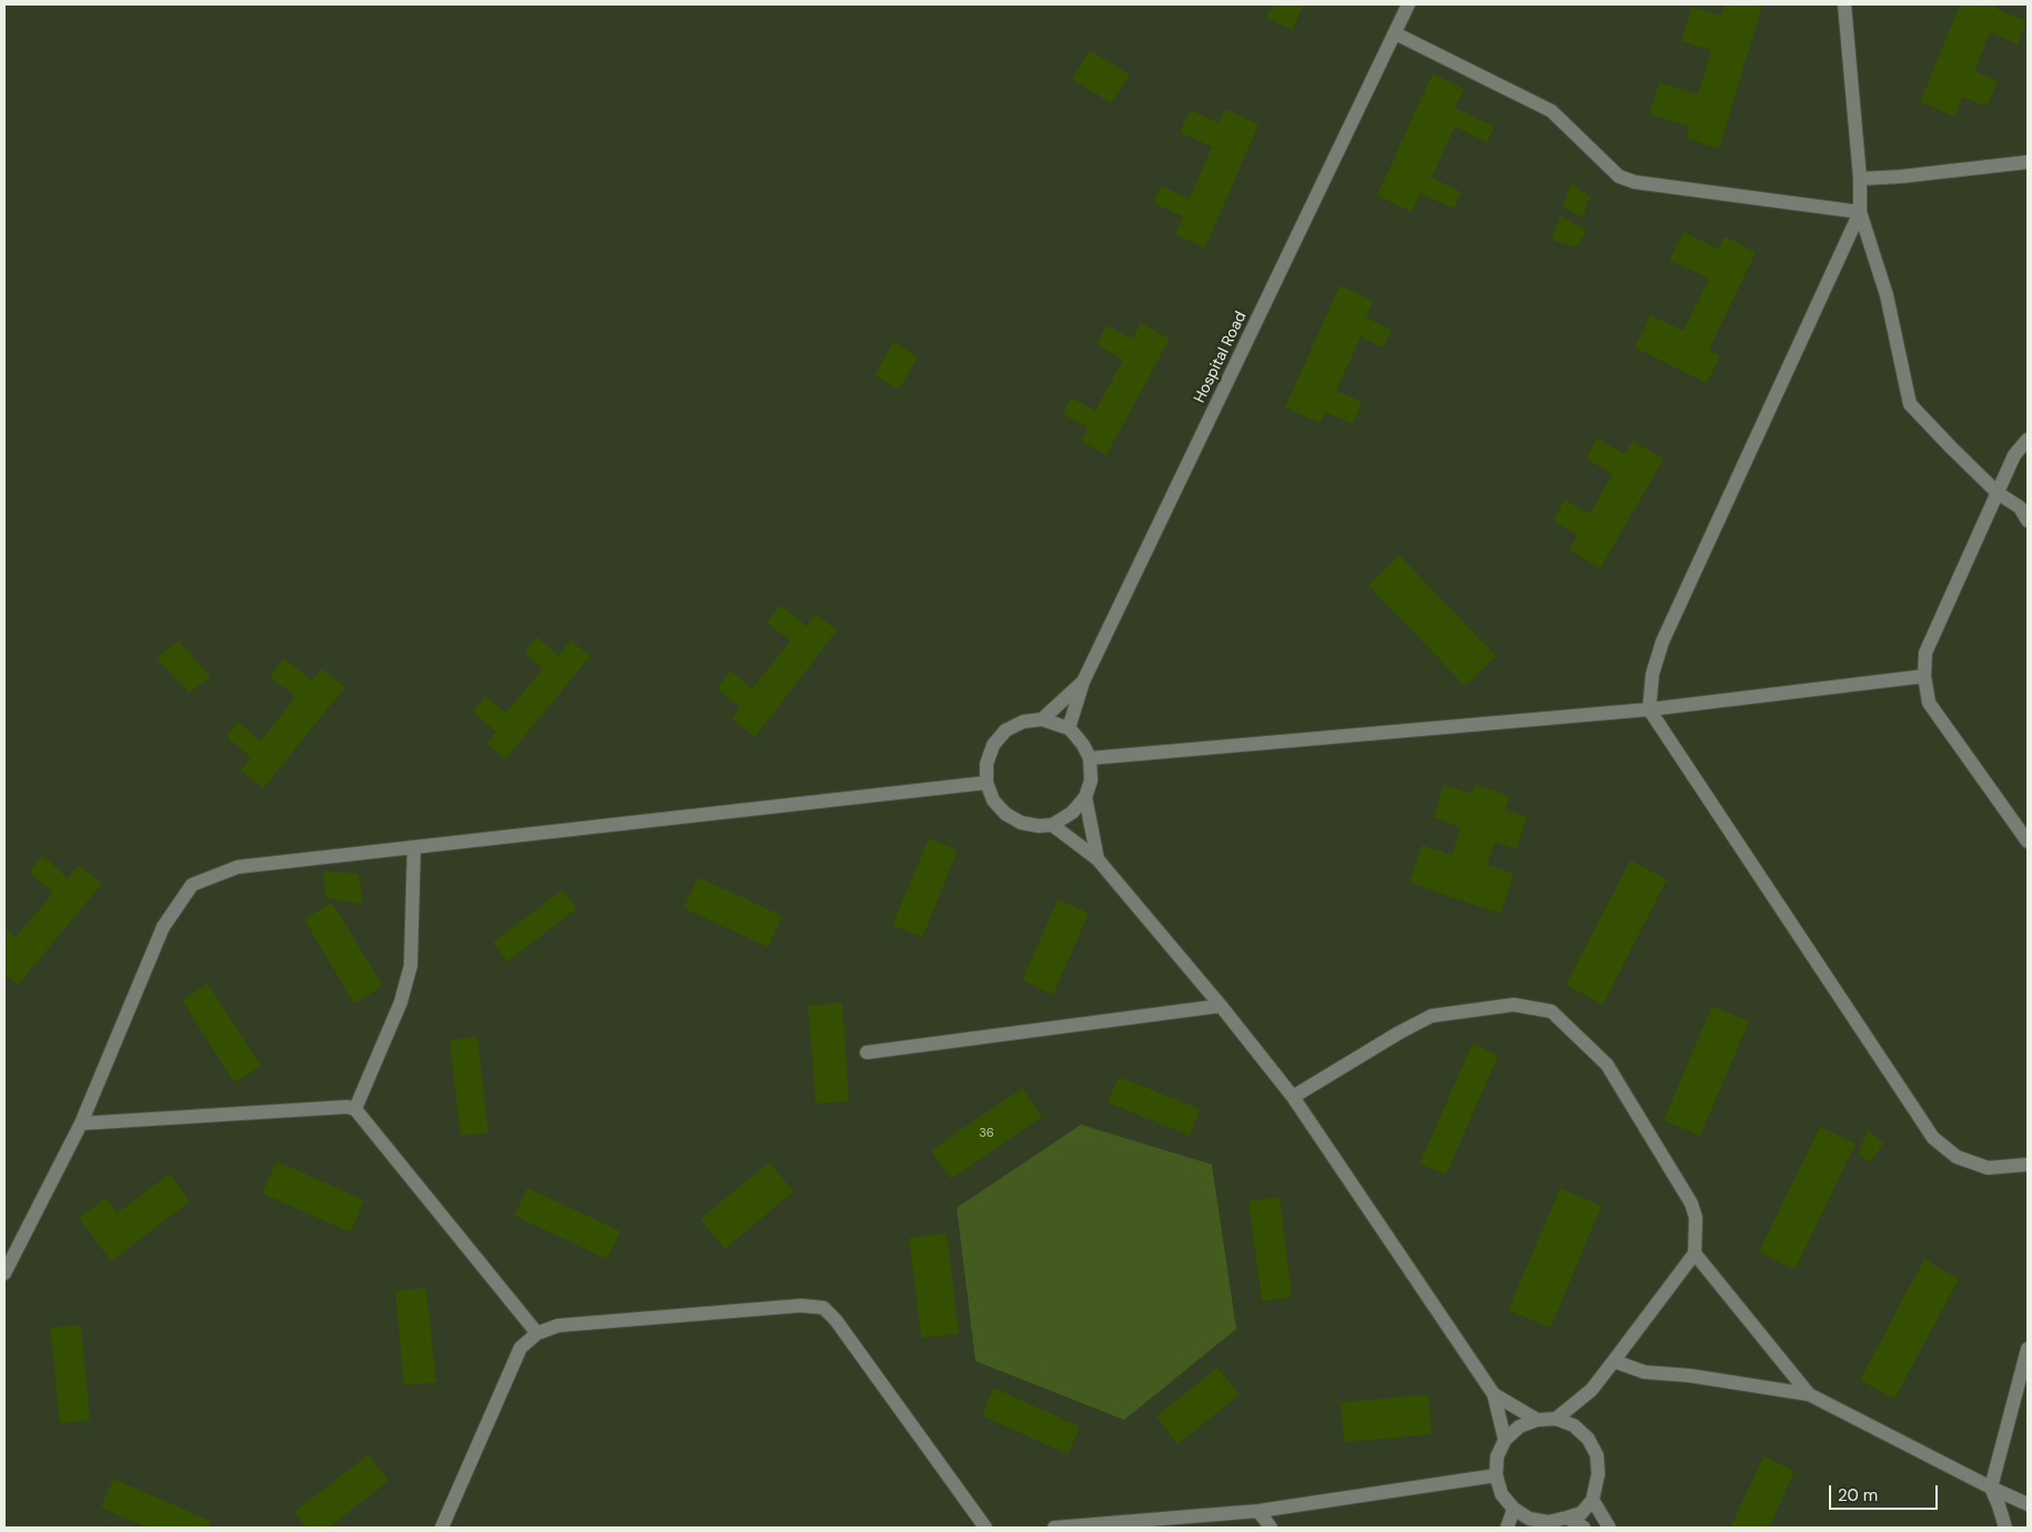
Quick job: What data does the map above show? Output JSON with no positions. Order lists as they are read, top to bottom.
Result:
{
  "streets": {
    "street": ["Hospital Road"]
  },
  "house_numbers": ["36"],
  "scale_bar": "20 m"
}
